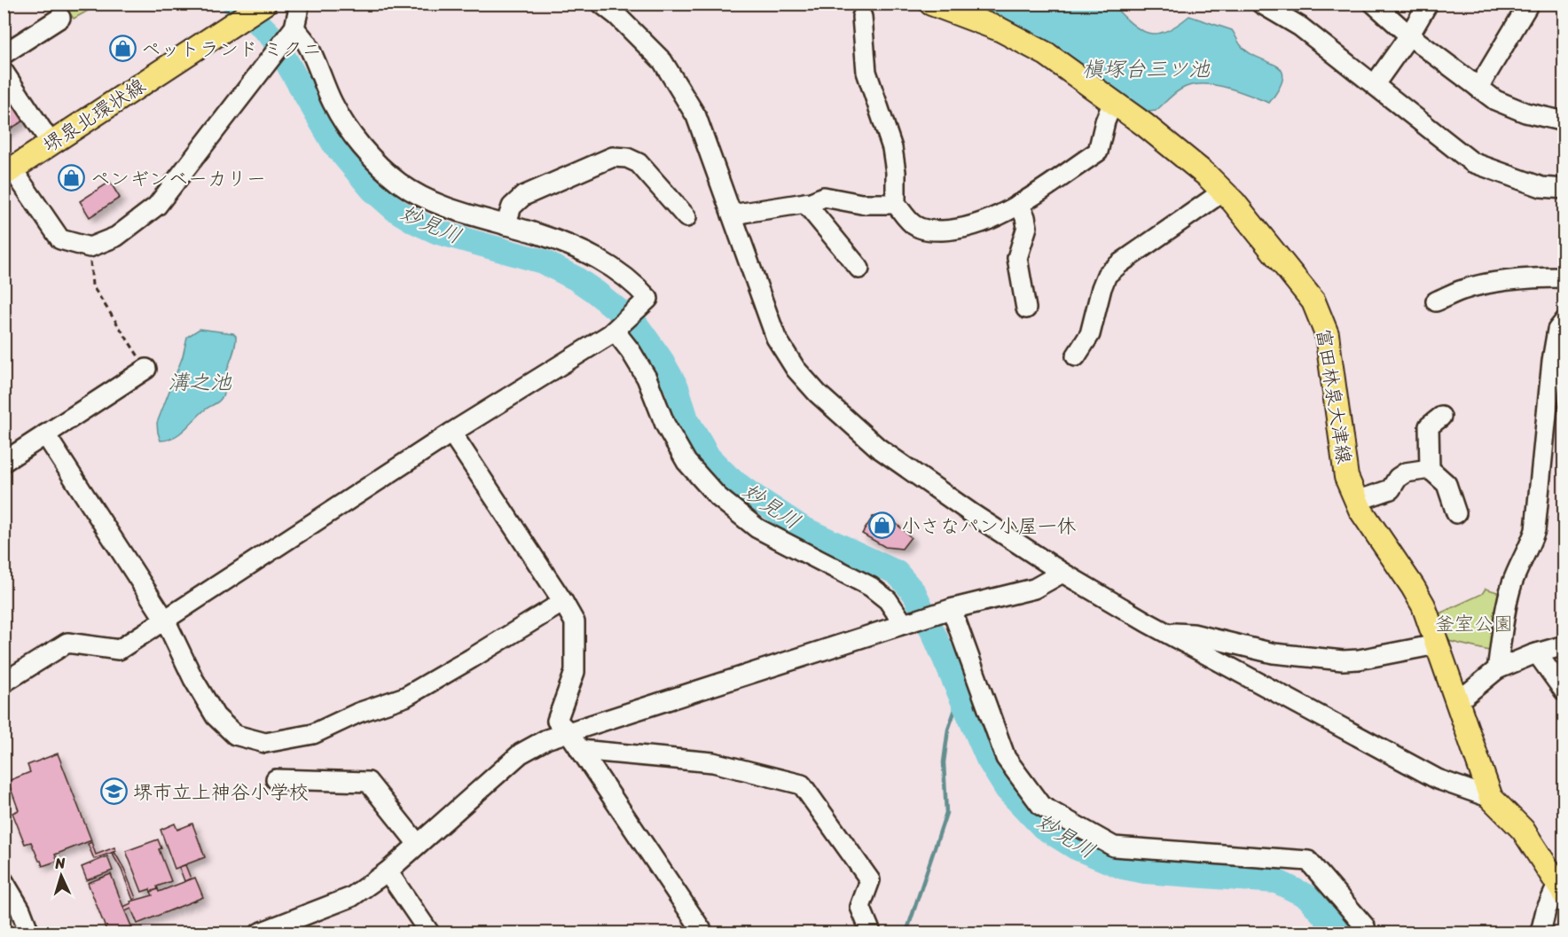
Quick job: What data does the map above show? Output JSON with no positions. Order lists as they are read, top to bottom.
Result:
{
  "streets": {
    "main road": ["堺泉北環状線", "富田林泉大津線"]
  },
  "water": ["槇塚台三ツ池", "妙見川", "溝之池"],
  "parks": ["釜室公園"],
  "places": {
    "shop": ["ペットランド ミクニ", "ペンギンベーカリー", "小さなパン小屋一休"],
    "school or university": ["堺市立上神谷小学校"]
  },
  "north": "top"
}
